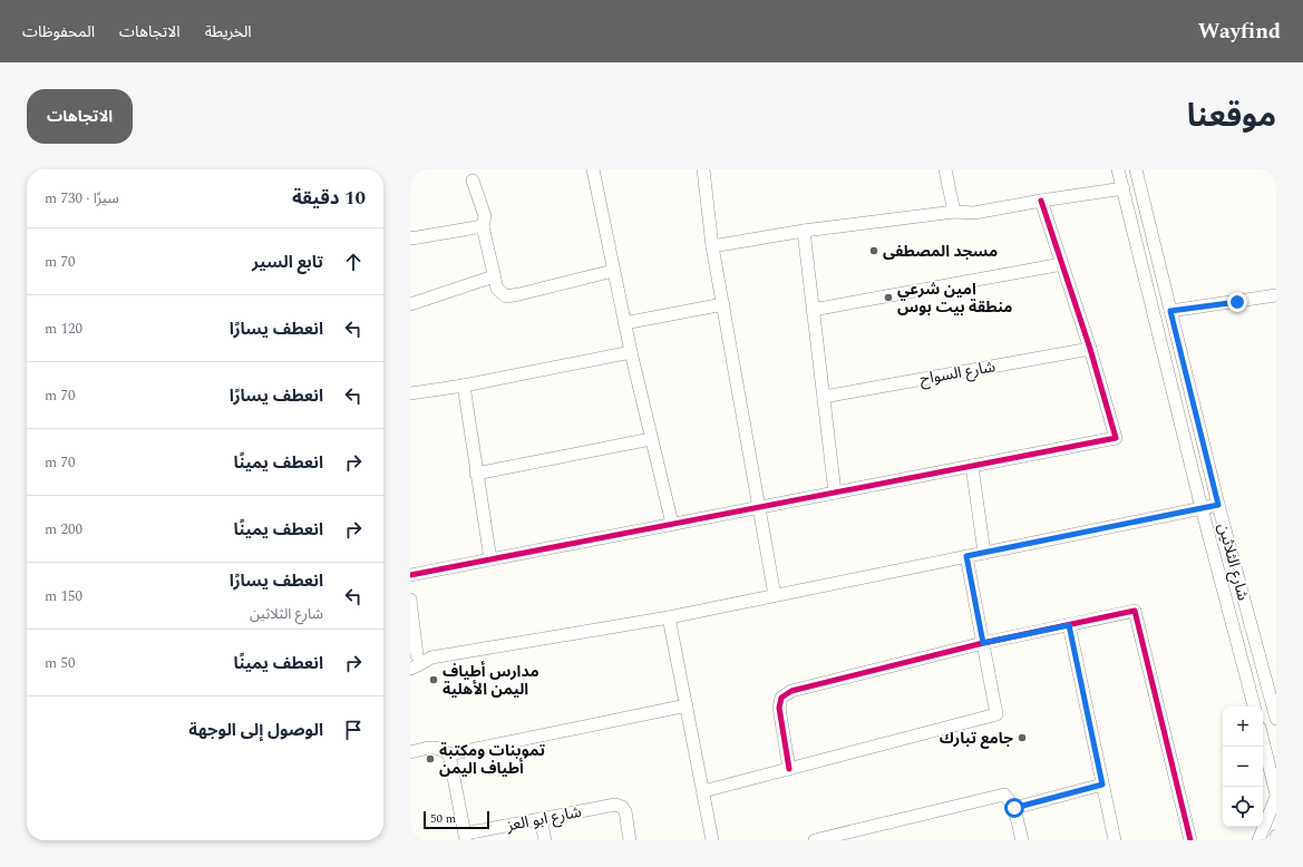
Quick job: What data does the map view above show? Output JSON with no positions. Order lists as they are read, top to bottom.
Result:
{
  "streets": {
    "street": ["شارع السواح", "شارع الثلاثين", "شارع ابو العز"]
  },
  "places": [
    "مسجد المصطفى",
    "امين شرعي منطقة بيت بوس",
    "مدارس أطياف اليمن الأهلية",
    "جامع تبارك",
    "تموينات ومكتبة أطياف اليمن"
  ],
  "scale_bar": "50 m",
  "page": {
    "header": "Wayfind",
    "nav": ["الخريطة", "الاتجاهات", "المحفوظات"],
    "title": "موقعنا",
    "buttons": "الاتجاهات",
    "heading": ["10 دقيقة", "سيرًا · 730 m"],
    "list": [
      ["تابع السير", "70 m"],
      ["انعطف يسارًا", "120 m"],
      ["انعطف يسارًا", "70 m"],
      ["انعطف يمينًا", "70 m"],
      ["انعطف يمينًا", "200 m"],
      ["انعطف يسارًا", "شارع الثلاثين", "150 m"],
      ["انعطف يمينًا", "50 m"],
      "الوصول إلى الوجهة"
    ],
    "map_buttons": ["+", "−"],
    "scale": "50 m"
  }
}
